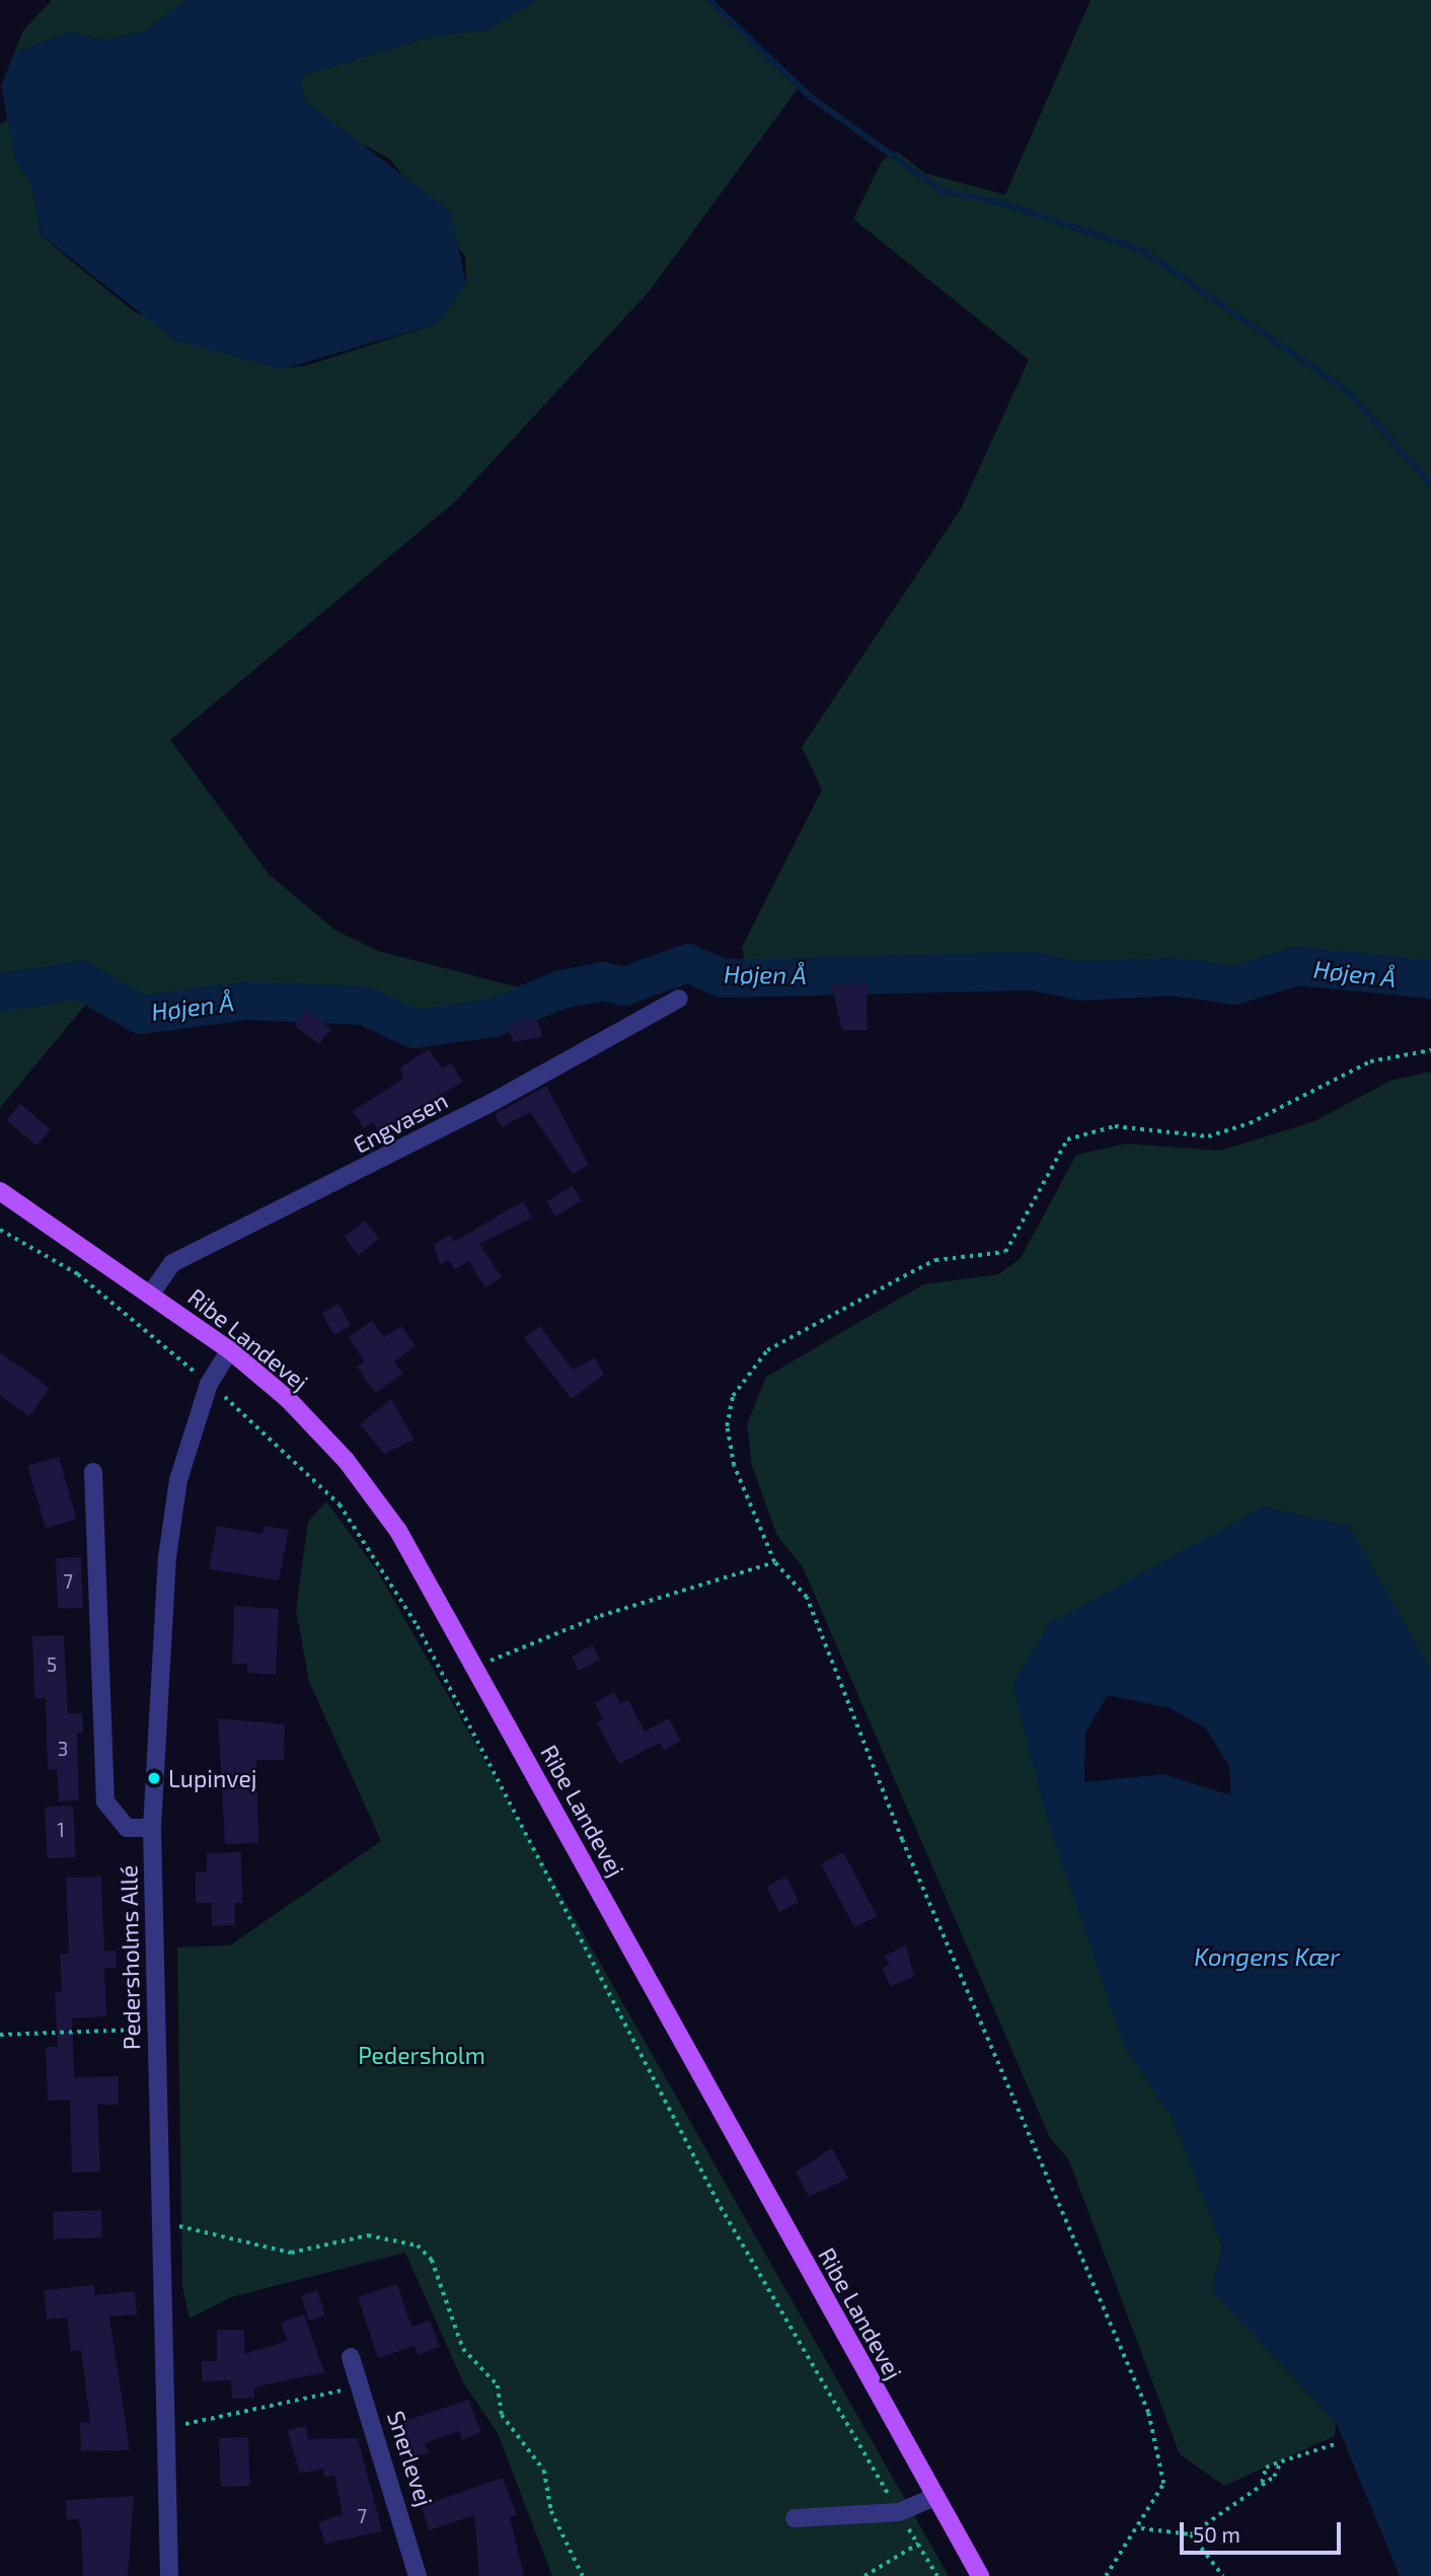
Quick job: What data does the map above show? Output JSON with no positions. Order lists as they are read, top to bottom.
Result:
{
  "streets": {
    "main road": ["Ribe Landevej"],
    "street": ["Engvasen", "Pedersholms Allé", "Snerlevej"]
  },
  "crossings": [
    ["Engvasen", "Ribe Landevej"],
    ["Ribe Landevej", "Pedersholms Allé"]
  ],
  "water": ["Højen Å", "Kongens Kær"],
  "parks": ["Pedersholm"],
  "places": ["Lupinvej"],
  "house_numbers": [
    "7",
    "5",
    "3",
    "1",
    "7"
  ],
  "scale_bar": "50 m"
}
